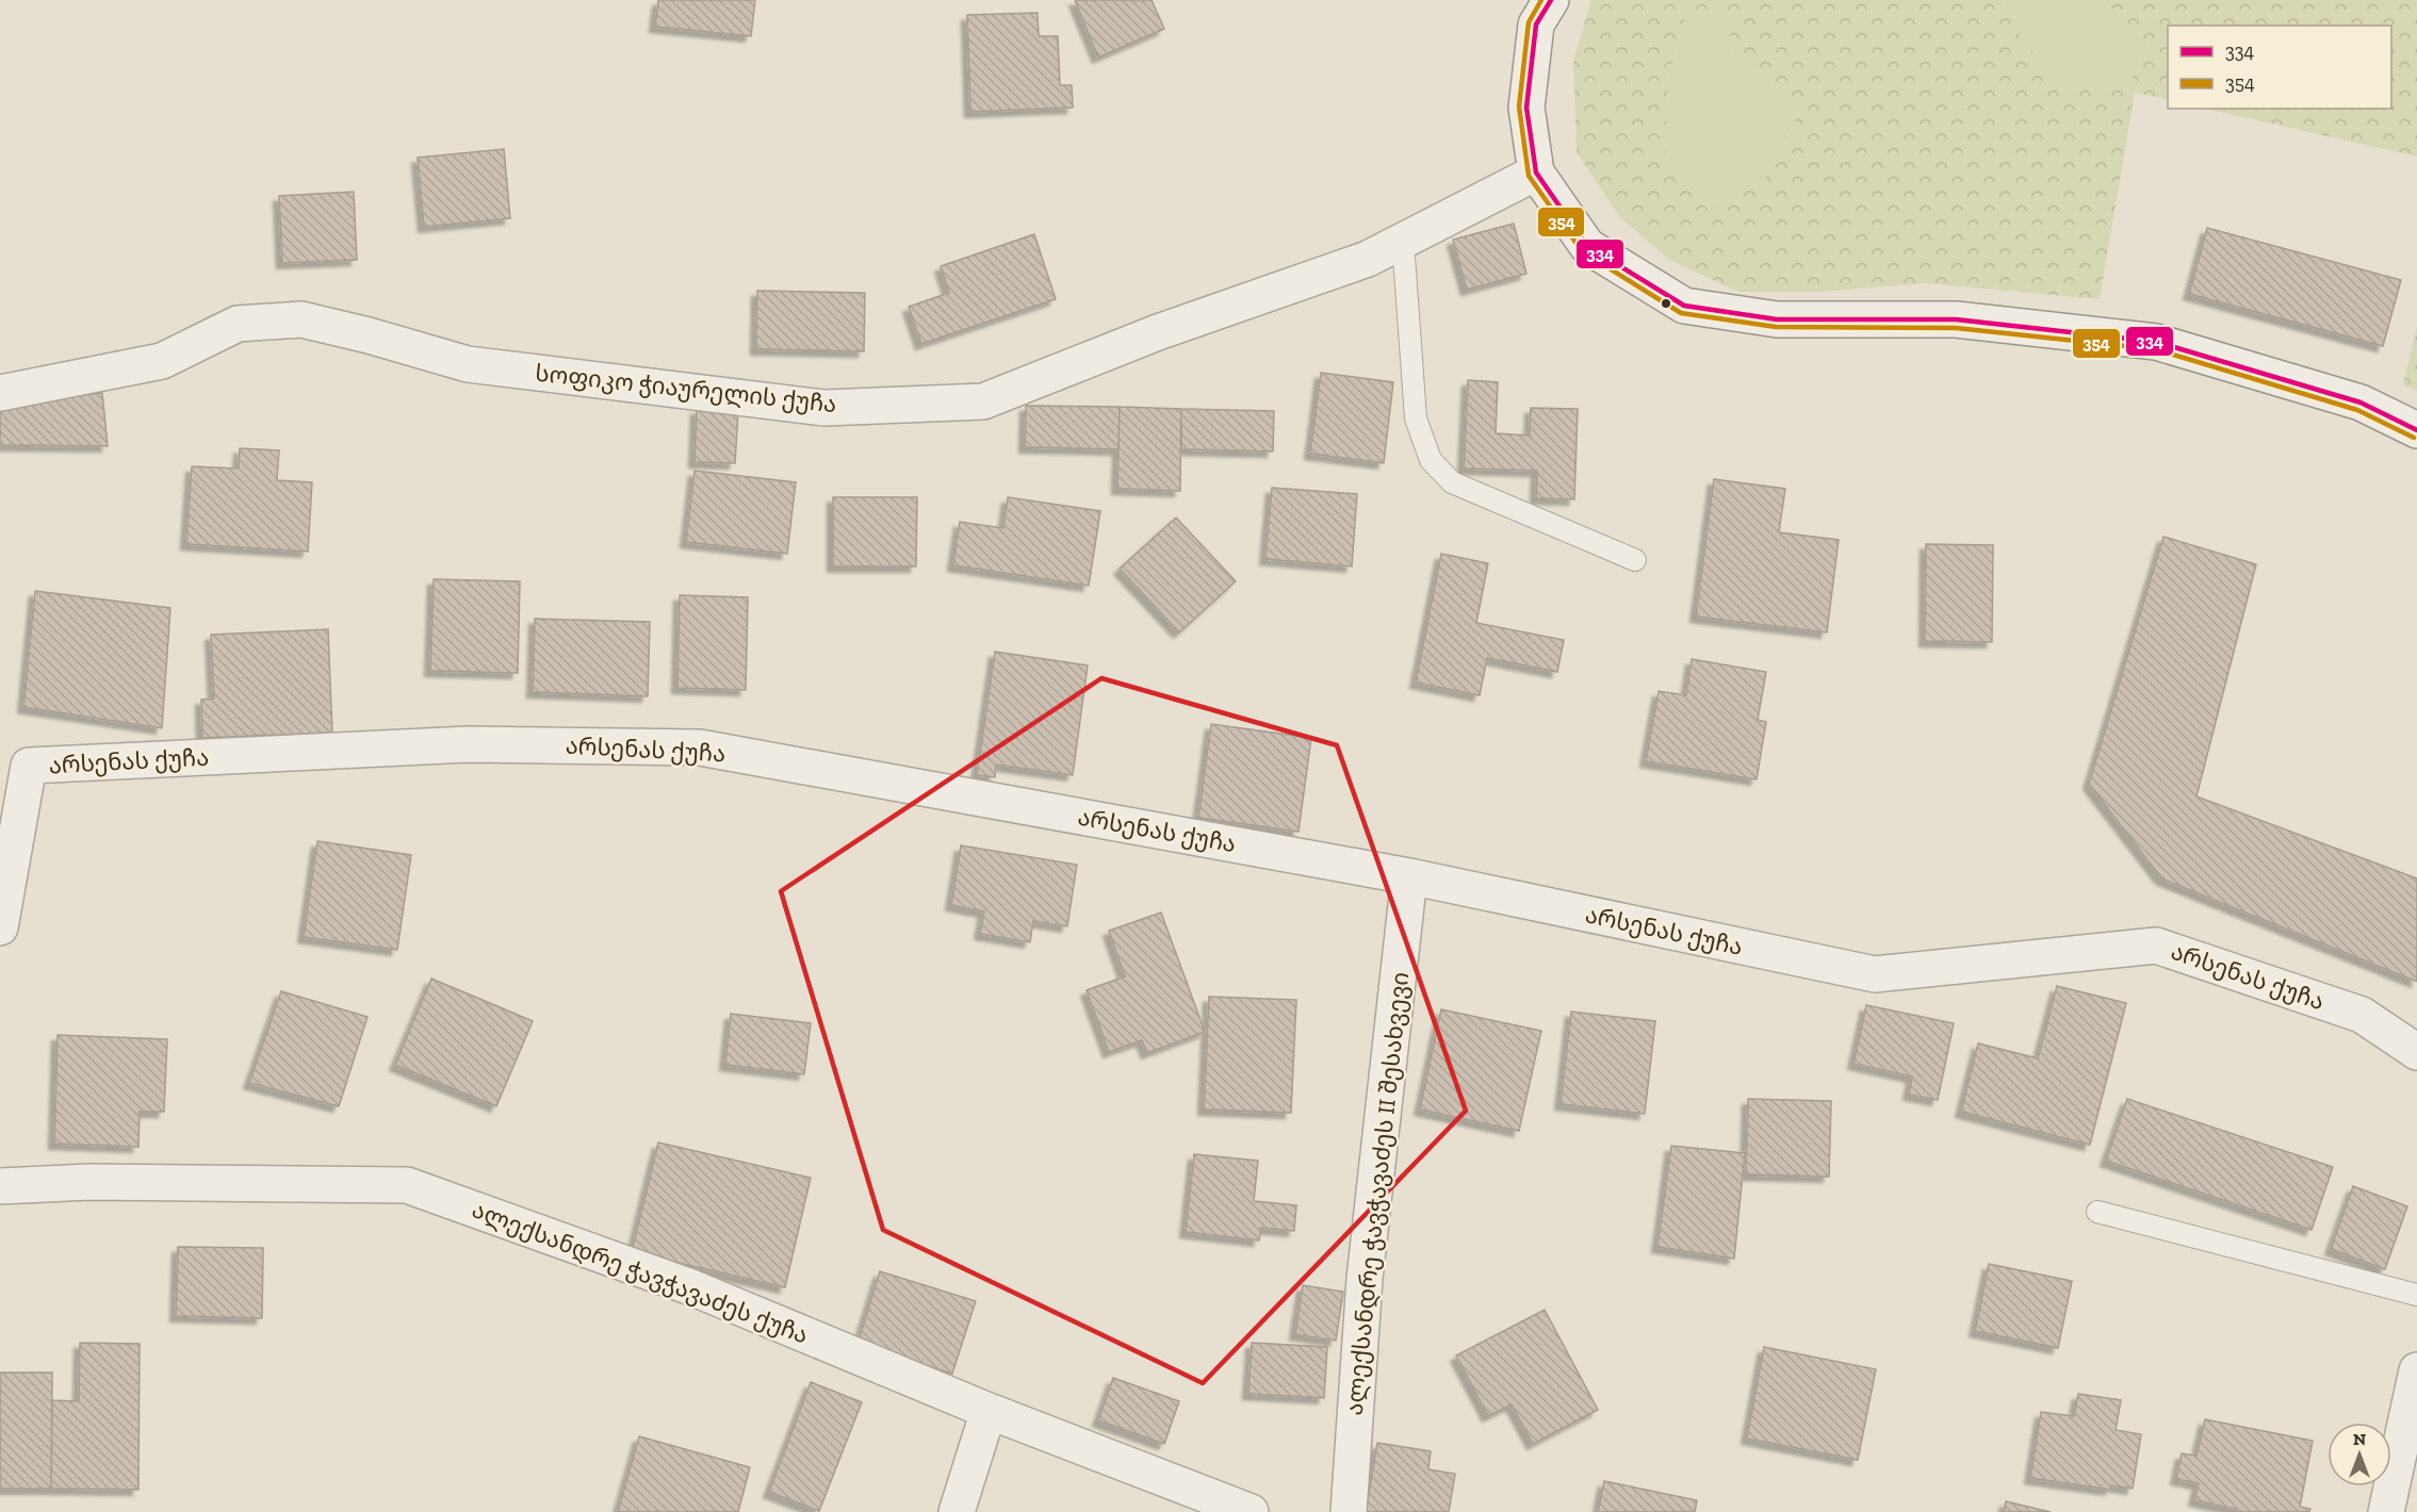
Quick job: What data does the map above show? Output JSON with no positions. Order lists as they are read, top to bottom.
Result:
{
  "streets": {
    "street": [
      "სოფიკო ჭიაურელის ქუჩა",
      "არსენას ქუჩა",
      "ალექსანდრე ჭავჭავაძეს II შესახვევი",
      "ალექსანდრე ჭავჭავაძეს ქუჩა"
    ]
  },
  "crossings": [
    ["არსენას ქუჩა", "ალექსანდრე ჭავჭავაძეს II შესახვევი"]
  ],
  "lines": ["transit line 334", "transit line 354"],
  "legend": ["334", "354"],
  "north": "top"
}
